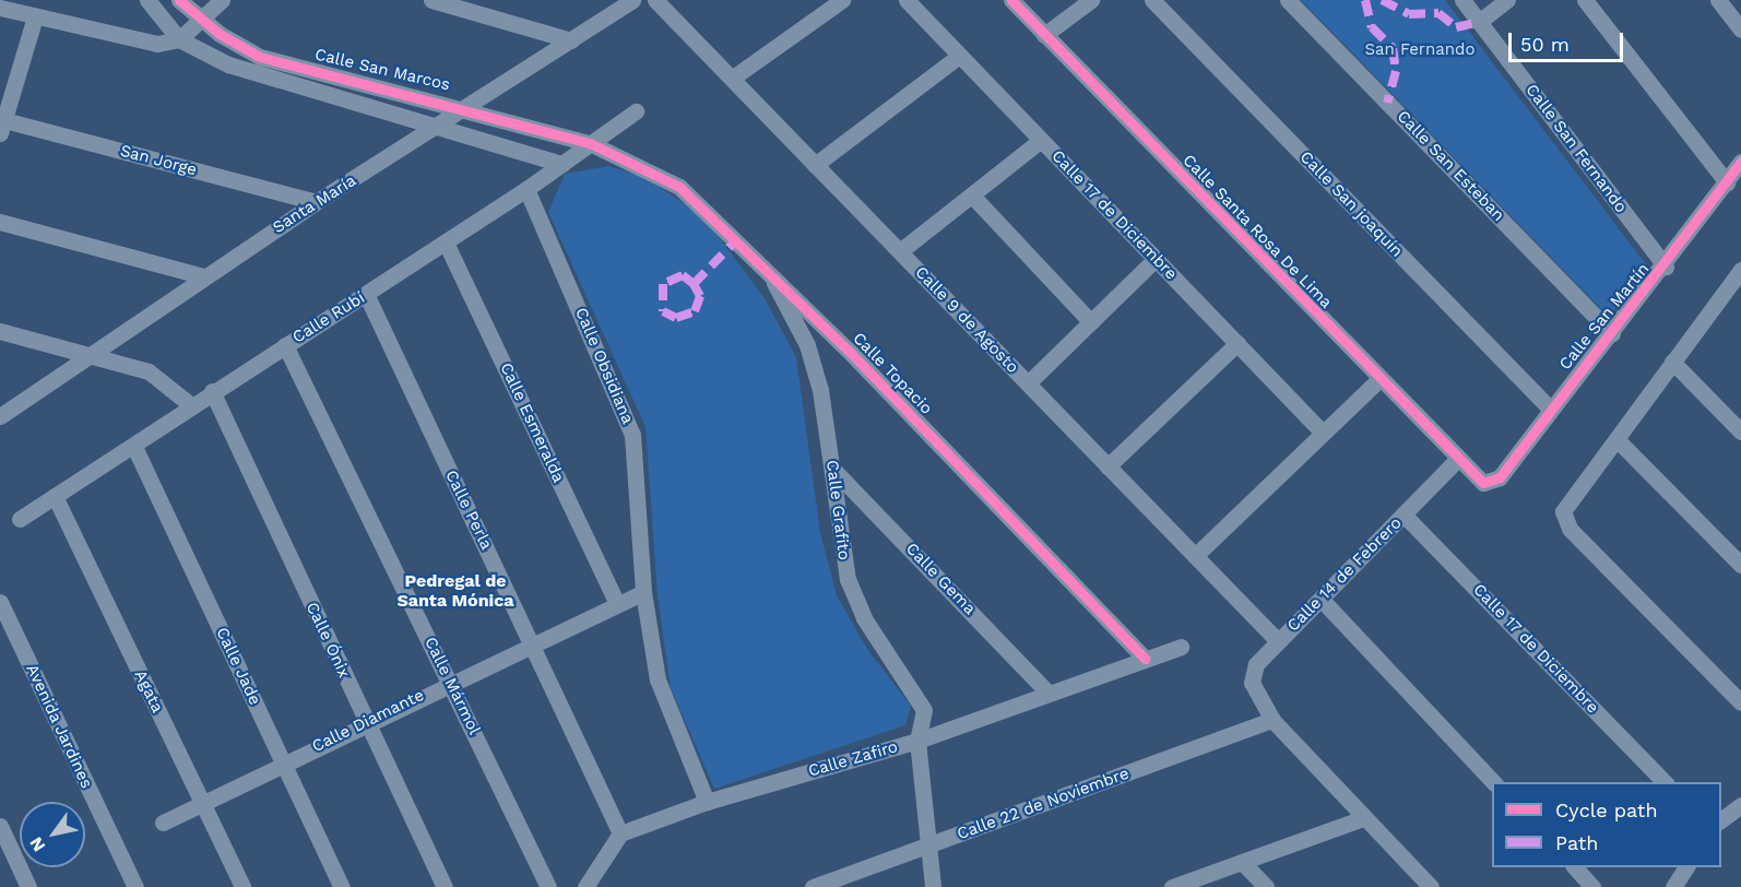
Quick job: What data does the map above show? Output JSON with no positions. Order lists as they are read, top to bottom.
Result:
{
  "streets": {
    "street": [
      "Calle San Marcos",
      "Calle San Fernando",
      "San Jorge",
      "Calle San Esteban",
      "Santa María",
      "Calle San joaquín",
      "Calle 17 de Diciembre",
      "Calle Santa Rosa De Lima",
      "Calle San Martín",
      "Calle Rubí",
      "Calle 9 de Agosto",
      "Calle Obsidiana",
      "Calle Topacio",
      "Calle Esmeralda",
      "Calle Perla",
      "Calle Grafito",
      "Calle 14 de Febrero",
      "Calle Gema",
      "Calle Ónix",
      "Calle Jade",
      "Calle Mármol",
      "Agata",
      "Calle Diamante",
      "Avenida Jardines",
      "Calle Zafiro",
      "Calle 22 de Noviembre"
    ]
  },
  "crossings": [
    ["Calle San Marcos", "Santa María"],
    ["Calle San Marcos", "Calle Rubí"],
    ["Calle San Marcos", "Calle Topacio"],
    ["Calle San Fernando", "Calle San Martín"],
    ["San Jorge", "Santa María"],
    ["Calle San Esteban", "Calle San Martín"],
    ["Calle San joaquín", "Calle San Martín"],
    ["Calle 17 de Diciembre", "Calle 14 de Febrero"],
    ["Calle Santa Rosa De Lima", "Calle San Martín"],
    ["Calle Santa Rosa De Lima", "Calle 14 de Febrero"],
    ["Calle Rubí", "Calle Obsidiana"],
    ["Calle Rubí", "Calle Topacio"],
    ["Calle Rubí", "Calle Esmeralda"],
    ["Calle Rubí", "Calle Perla"],
    ["Calle Rubí", "Calle Ónix"],
    ["Calle Rubí", "Calle Jade"],
    ["Calle Rubí", "Calle Mármol"],
    ["Calle Rubí", "Agata"],
    ["Calle 9 de Agosto", "Calle 14 de Febrero"],
    ["Calle Obsidiana", "Calle Diamante"],
    ["Calle Obsidiana", "Calle Zafiro"],
    ["Calle Topacio", "Calle Grafito"],
    ["Calle Topacio", "Calle Zafiro"],
    ["Calle Esmeralda", "Calle Diamante"],
    ["Calle Perla", "Calle Diamante"],
    ["Calle Perla", "Calle Zafiro"],
    ["Calle Grafito", "Calle Gema"],
    ["Calle Grafito", "Calle Zafiro"],
    ["Calle Grafito", "Calle 22 de Noviembre"],
    ["Calle 14 de Febrero", "Calle 22 de Noviembre"],
    ["Calle Gema", "Calle Zafiro"],
    ["Calle Ónix", "Calle Diamante"],
    ["Calle Jade", "Calle Diamante"],
    ["Calle Mármol", "Calle Diamante"],
    ["Agata", "Calle Diamante"]
  ],
  "districts": ["Pedregal de Santa Mónica"],
  "parks": ["San Fernando"],
  "legend": ["Cycle path", "Path"],
  "scale_bar": "50 m",
  "north": "bottom left"
}
